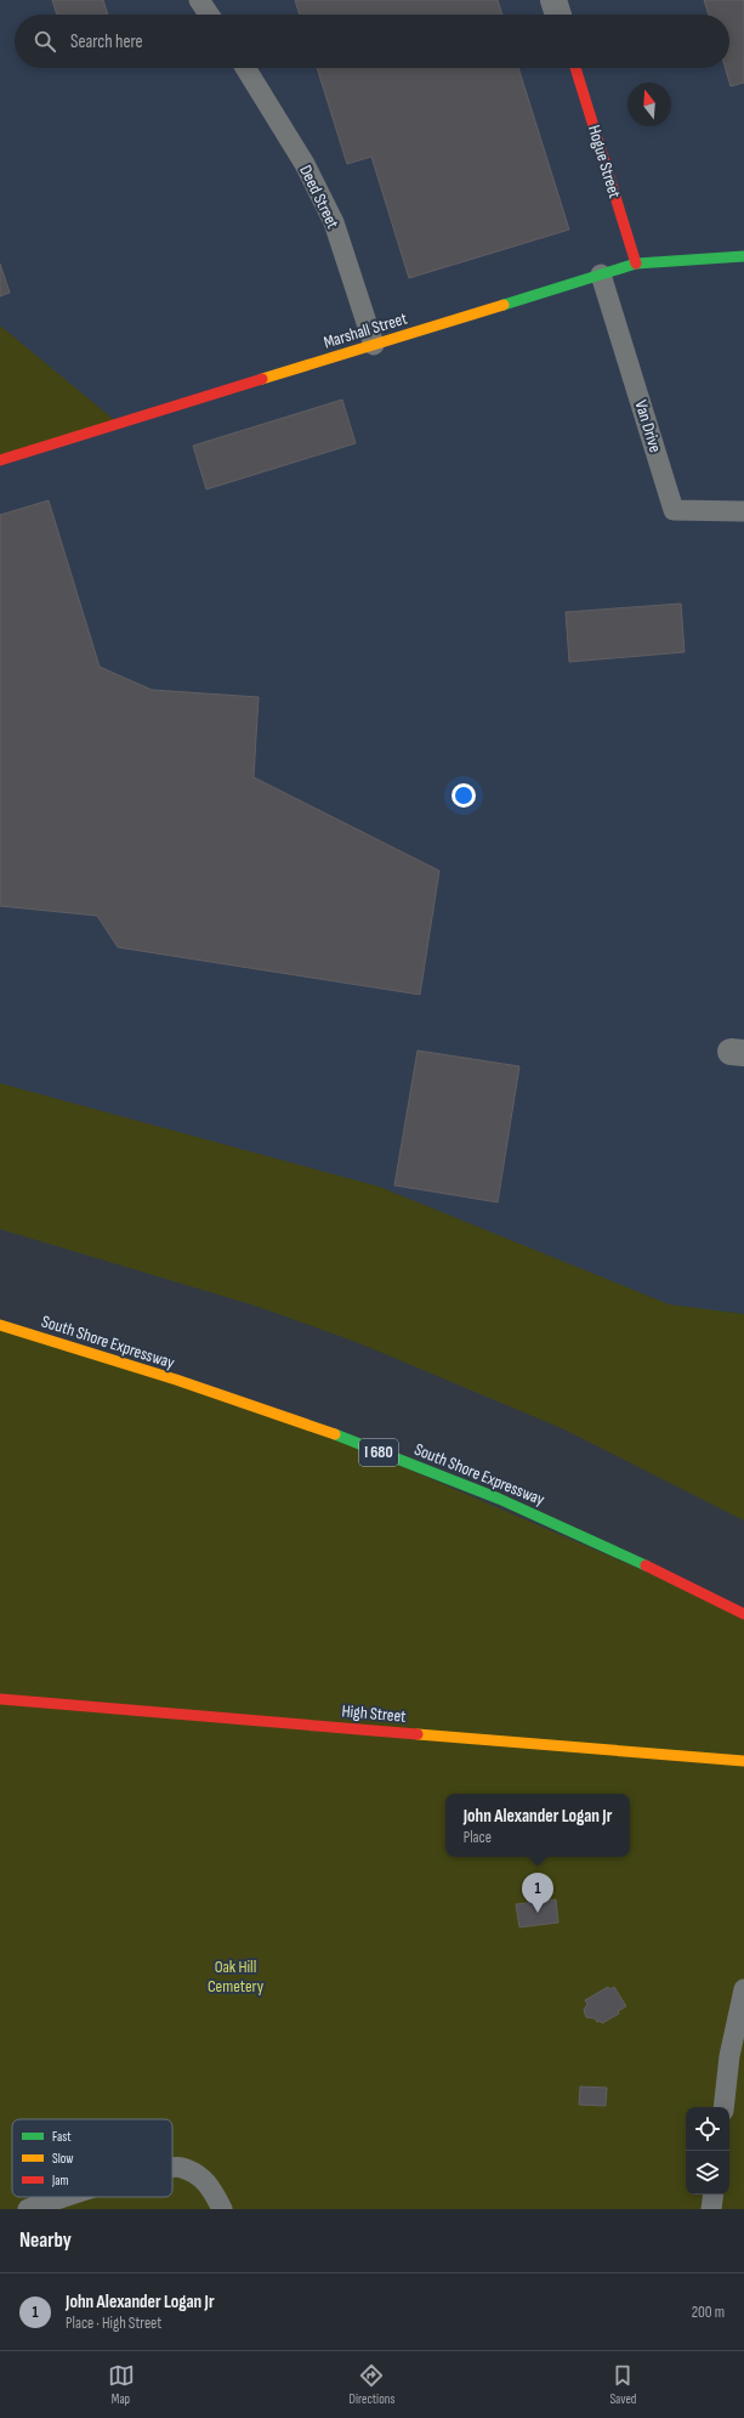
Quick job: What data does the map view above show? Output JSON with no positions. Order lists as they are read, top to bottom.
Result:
{
  "streets": {
    "main road": [
      "Hogue Street",
      "Marshall Street",
      "South Shore Expressway",
      "I 680",
      "High Street"
    ],
    "lane": ["Deed Street", "Van Drive"]
  },
  "crossings": [
    ["Hogue Street", "Marshall Street"],
    ["Deed Street", "Marshall Street"],
    ["Marshall Street", "Van Drive"]
  ],
  "parks": ["Oak Hill Cemetery"],
  "legend": ["Fast", "Slow", "Jam"],
  "north": "top",
  "page": {
    "search": "Search here",
    "popup": ["John Alexander Logan Jr", "Place"],
    "pins": "1",
    "heading": "Nearby",
    "list": [
      {
        "mark": "1",
        "name": "John Alexander Logan Jr",
        "note": "Place · High Street",
        "value": "200 m"
      }
    ],
    "nav": ["Map", "Directions", "Saved"]
  }
}
